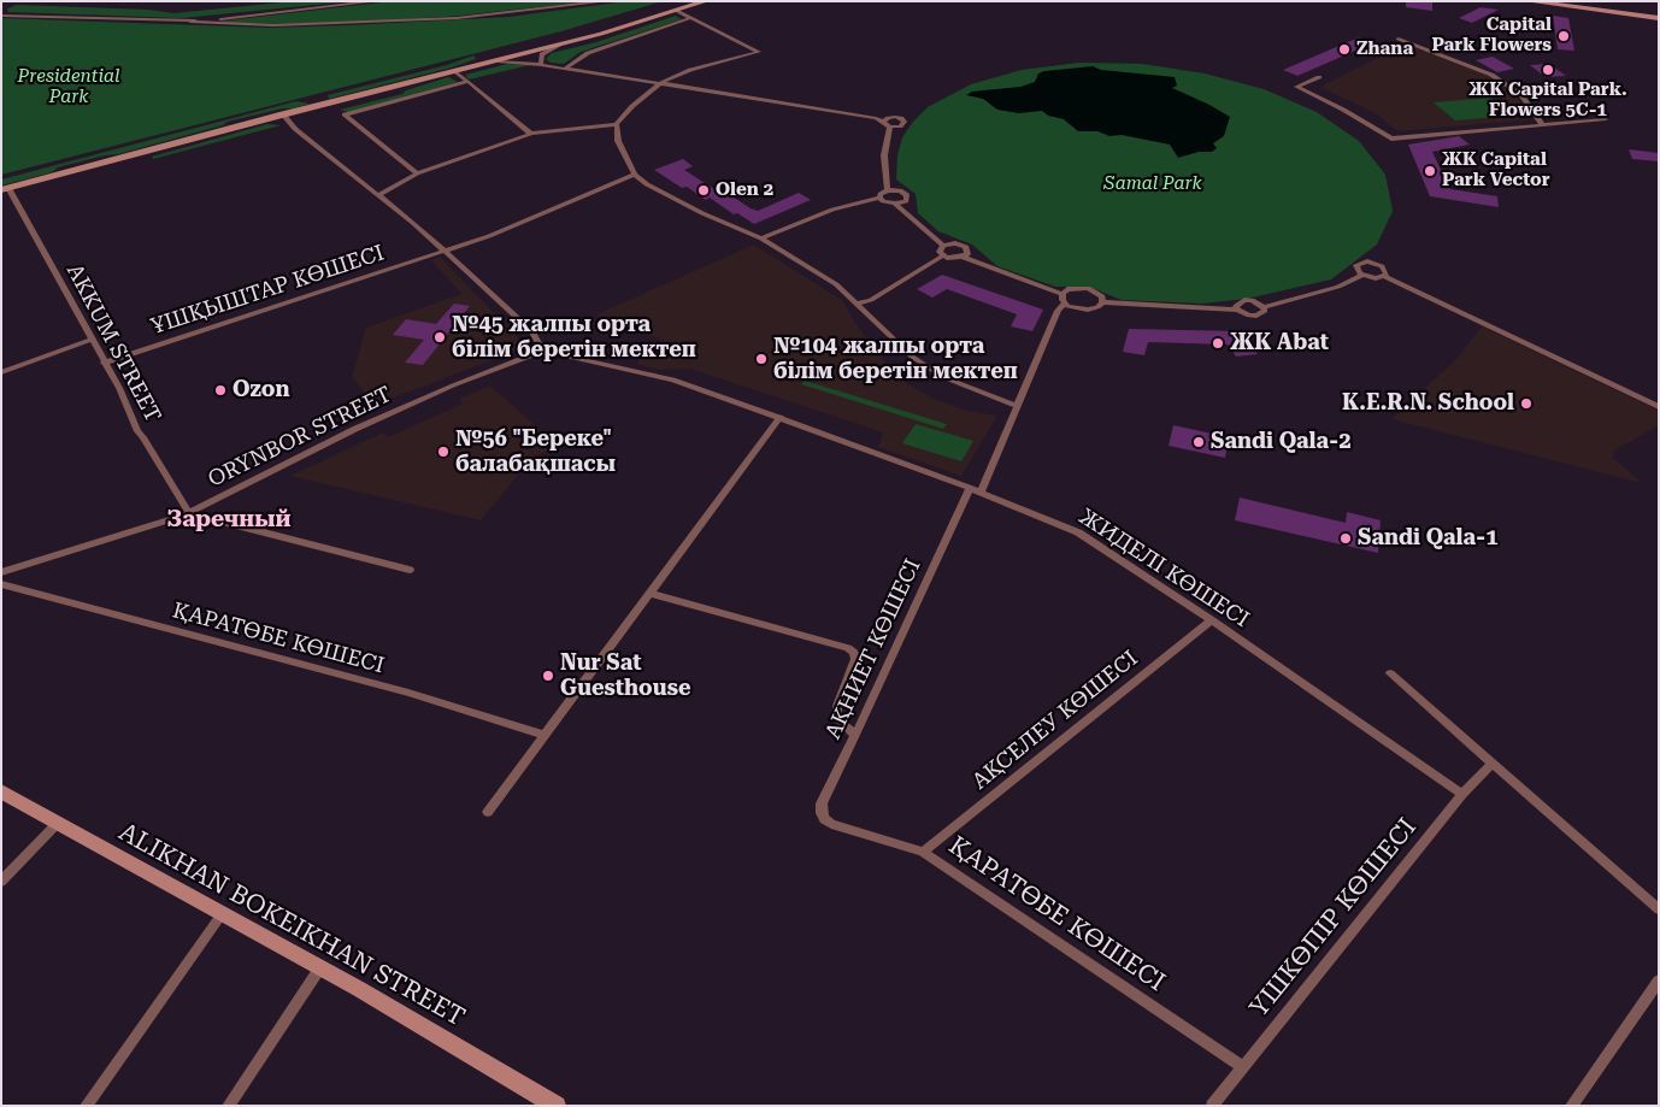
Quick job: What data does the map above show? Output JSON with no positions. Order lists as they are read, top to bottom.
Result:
{
  "streets": {
    "main road": ["ALIKHAN BOKEIKHAN STREET"],
    "street": [
      "ҰШҚЫШТАР КӨШЕСІ",
      "AKKUM STREET",
      "ORYNBOR STREET",
      "ЖИДЕЛІ КӨШЕСІ",
      "ҚАРАТӨБЕ КӨШЕСІ",
      "АҚНИЕТ КӨШЕСІ",
      "АҚСЕЛЕУ КӨШЕСІ",
      "ҮШКӨПІР КӨШЕСІ"
    ]
  },
  "crossings": [
    ["ҰШҚЫШТАР КӨШЕСІ", "AKKUM STREET"],
    ["AKKUM STREET", "ORYNBOR STREET"],
    ["ORYNBOR STREET", "ЖИДЕЛІ КӨШЕСІ"],
    ["ЖИДЕЛІ КӨШЕСІ", "АҚНИЕТ КӨШЕСІ"],
    ["ЖИДЕЛІ КӨШЕСІ", "АҚСЕЛЕУ КӨШЕСІ"],
    ["ЖИДЕЛІ КӨШЕСІ", "ҮШКӨПІР КӨШЕСІ"],
    ["ҚАРАТӨБЕ КӨШЕСІ", "АҚНИЕТ КӨШЕСІ"],
    ["ҚАРАТӨБЕ КӨШЕСІ", "АҚСЕЛЕУ КӨШЕСІ"],
    ["ҚАРАТӨБЕ КӨШЕСІ", "ҮШКӨПІР КӨШЕСІ"]
  ],
  "districts": ["Заречный"],
  "parks": ["Presidential Park", "Samal Park"],
  "places": [
    "Capital Park Flowers",
    "Zhana",
    "ЖК Capital Park. Flowers 5C-1",
    "ЖК Capital Park Vector",
    "Olen 2",
    "№45 жалпы орта білім беретін мектеп",
    "ЖК Abat",
    "№104 жалпы орта білім беретін мектеп",
    "Ozon",
    "K.E.R.N. School",
    "Sandi Qala-2",
    "№56 \"Береке\" балабақшасы",
    "Sandi Qala-1",
    "Nur Sat Guesthouse"
  ]
}
